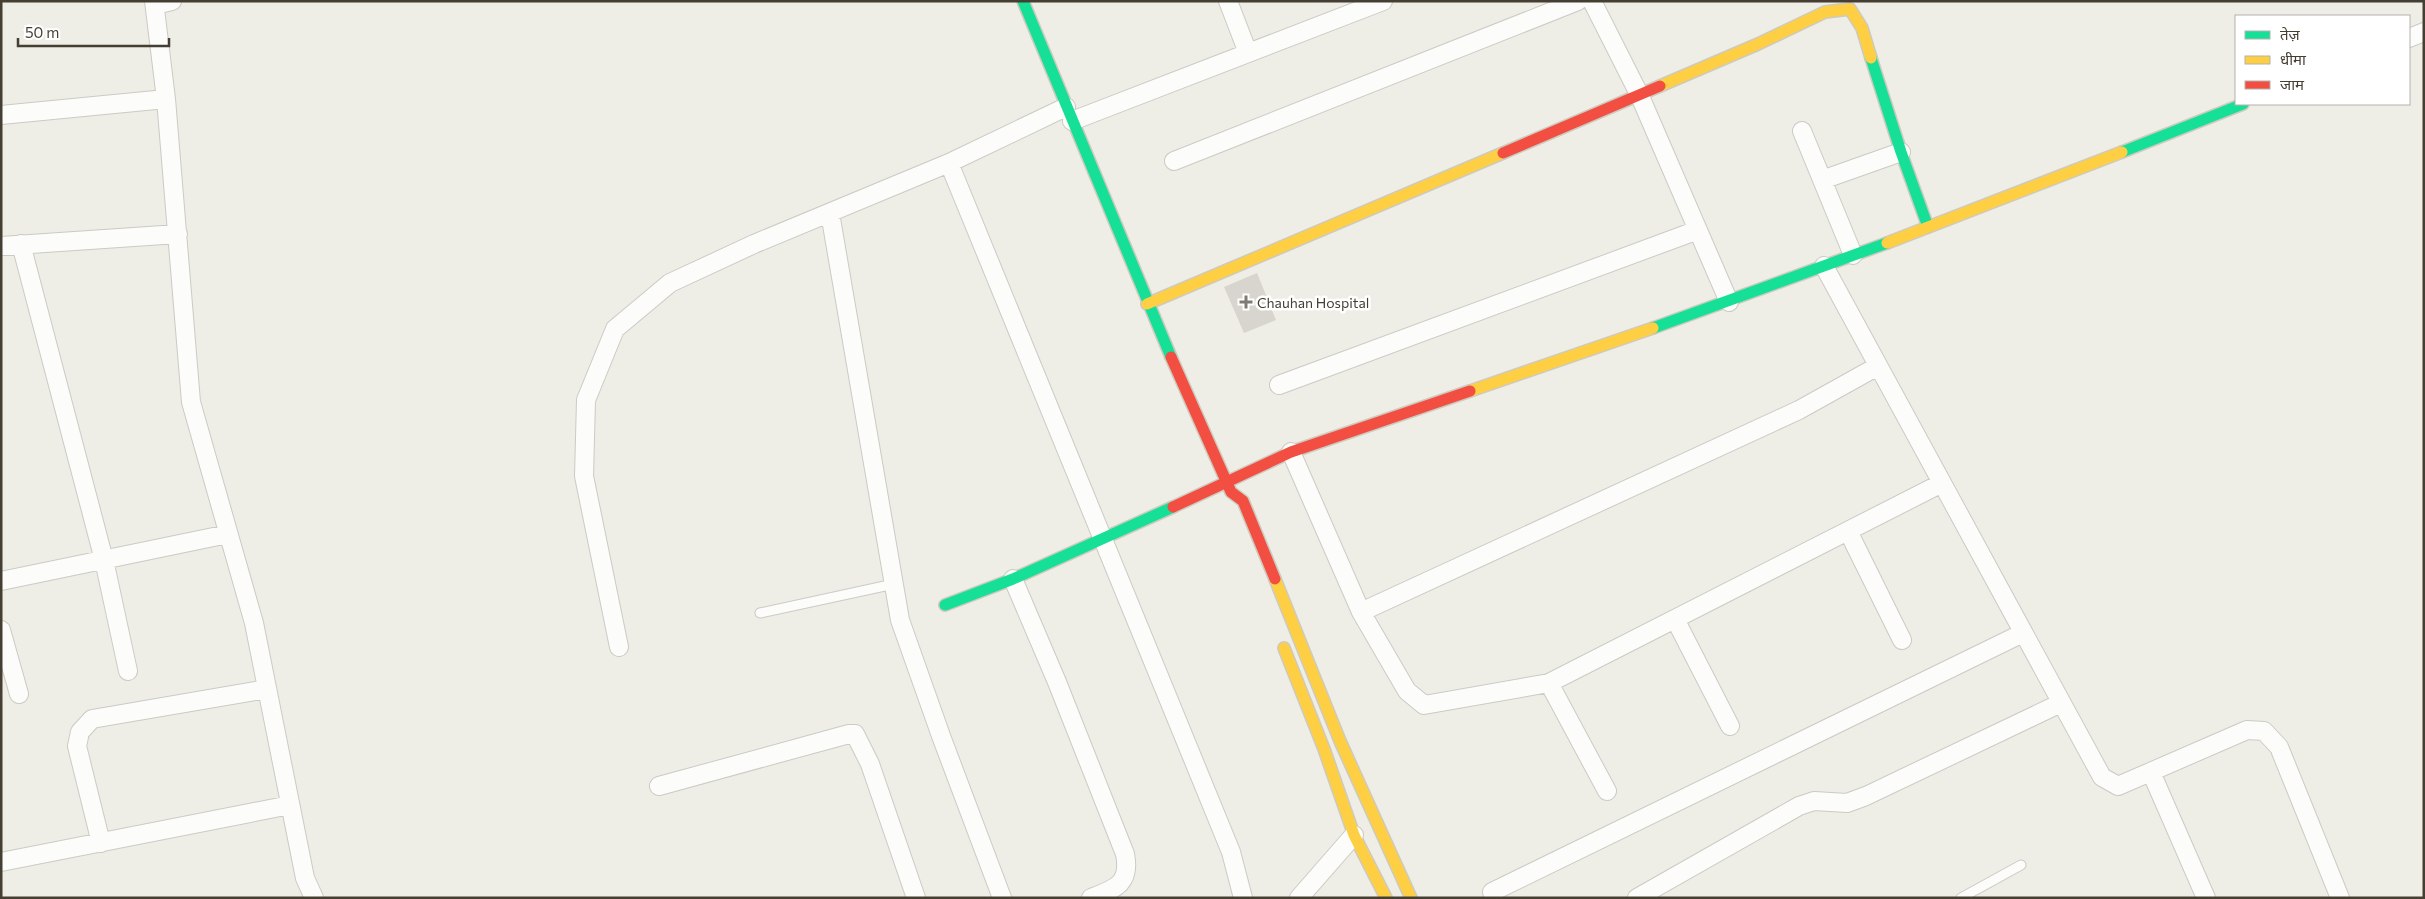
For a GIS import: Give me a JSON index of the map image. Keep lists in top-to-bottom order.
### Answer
{
  "places": {
    "health": ["Chauhan Hospital"]
  },
  "legend": ["तेज़", "धीमा", "जाम"],
  "scale_bar": "50 m"
}
